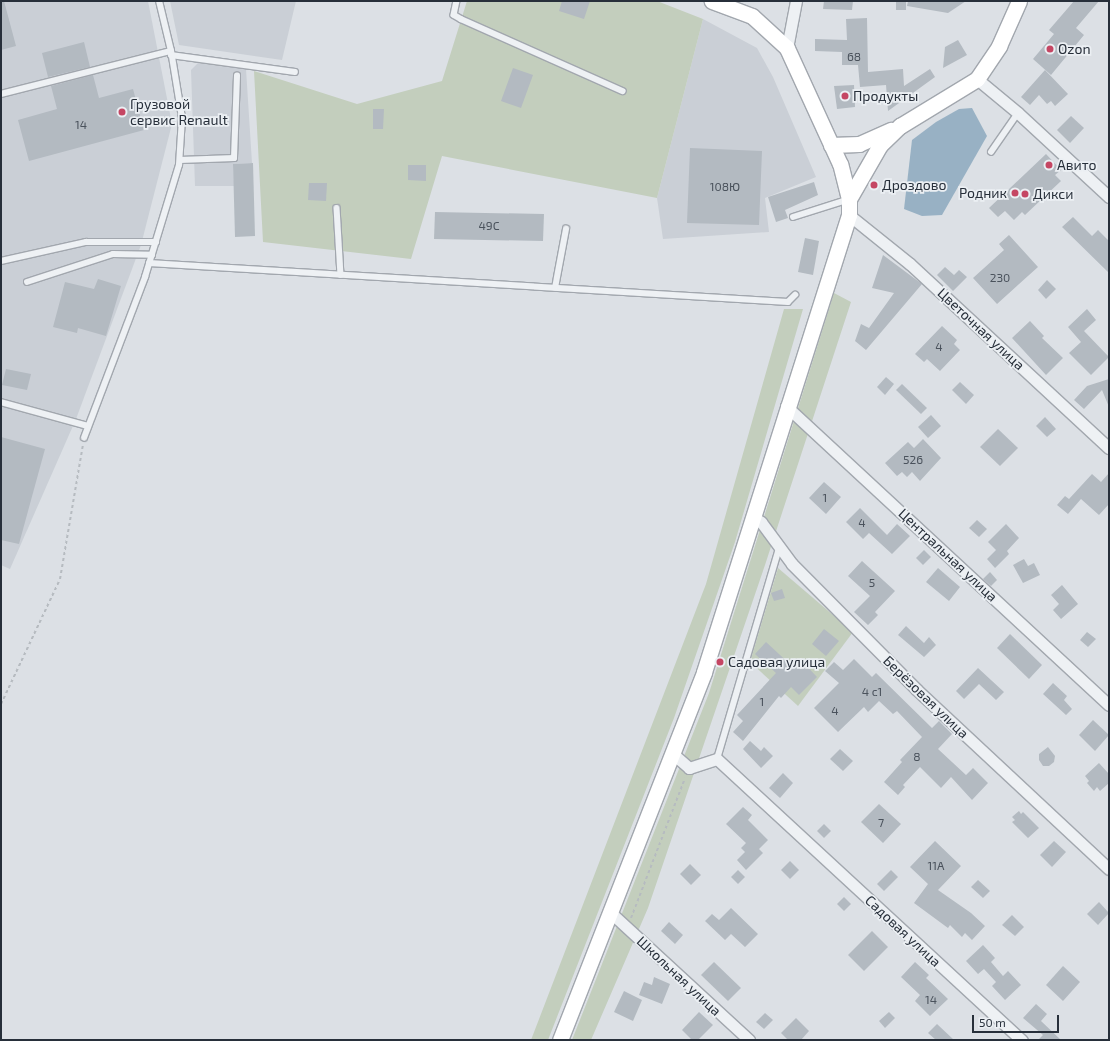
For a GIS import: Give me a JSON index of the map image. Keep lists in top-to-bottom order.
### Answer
{
  "streets": {
    "street": [
      "Цветочная улица",
      "Центральная улица",
      "Берёзовая улица",
      "Садовая улица",
      "Школьная улица"
    ]
  },
  "places": [
    "Ozon",
    "Продукты",
    "Грузовой сервис Renault",
    "Авито",
    "Дроздово",
    "Родник",
    "Дикси",
    "Садовая улица"
  ],
  "house_numbers": [
    "68",
    "14",
    "108Ю",
    "49С",
    "230",
    "4",
    "526",
    "1",
    "4",
    "5",
    "4 с1",
    "1",
    "4",
    "8",
    "7",
    "11А",
    "14"
  ],
  "scale_bar": "50 m"
}
